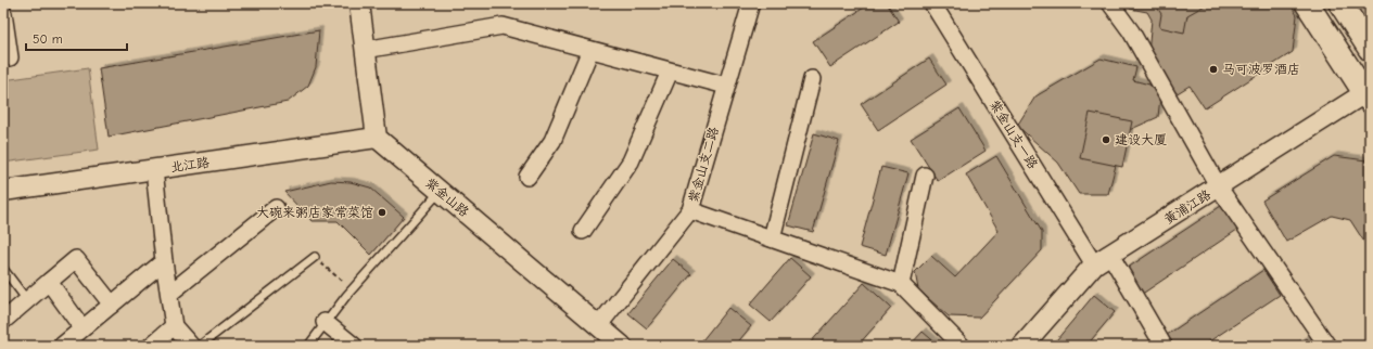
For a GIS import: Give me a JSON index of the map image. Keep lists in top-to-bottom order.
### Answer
{
  "streets": {
    "street": [
      "紫金山支一路",
      "北江路",
      "紫金山支二路",
      "紫金山路",
      "黄浦江路"
    ]
  },
  "crossings": [
    ["紫金山支一路", "黄浦江路"],
    ["北江路", "紫金山路"],
    ["紫金山支二路", "紫金山路"]
  ],
  "places": ["马可波罗酒店", "建设大厦", "大碗来粥店家常菜馆"],
  "scale_bar": "50 m"
}
